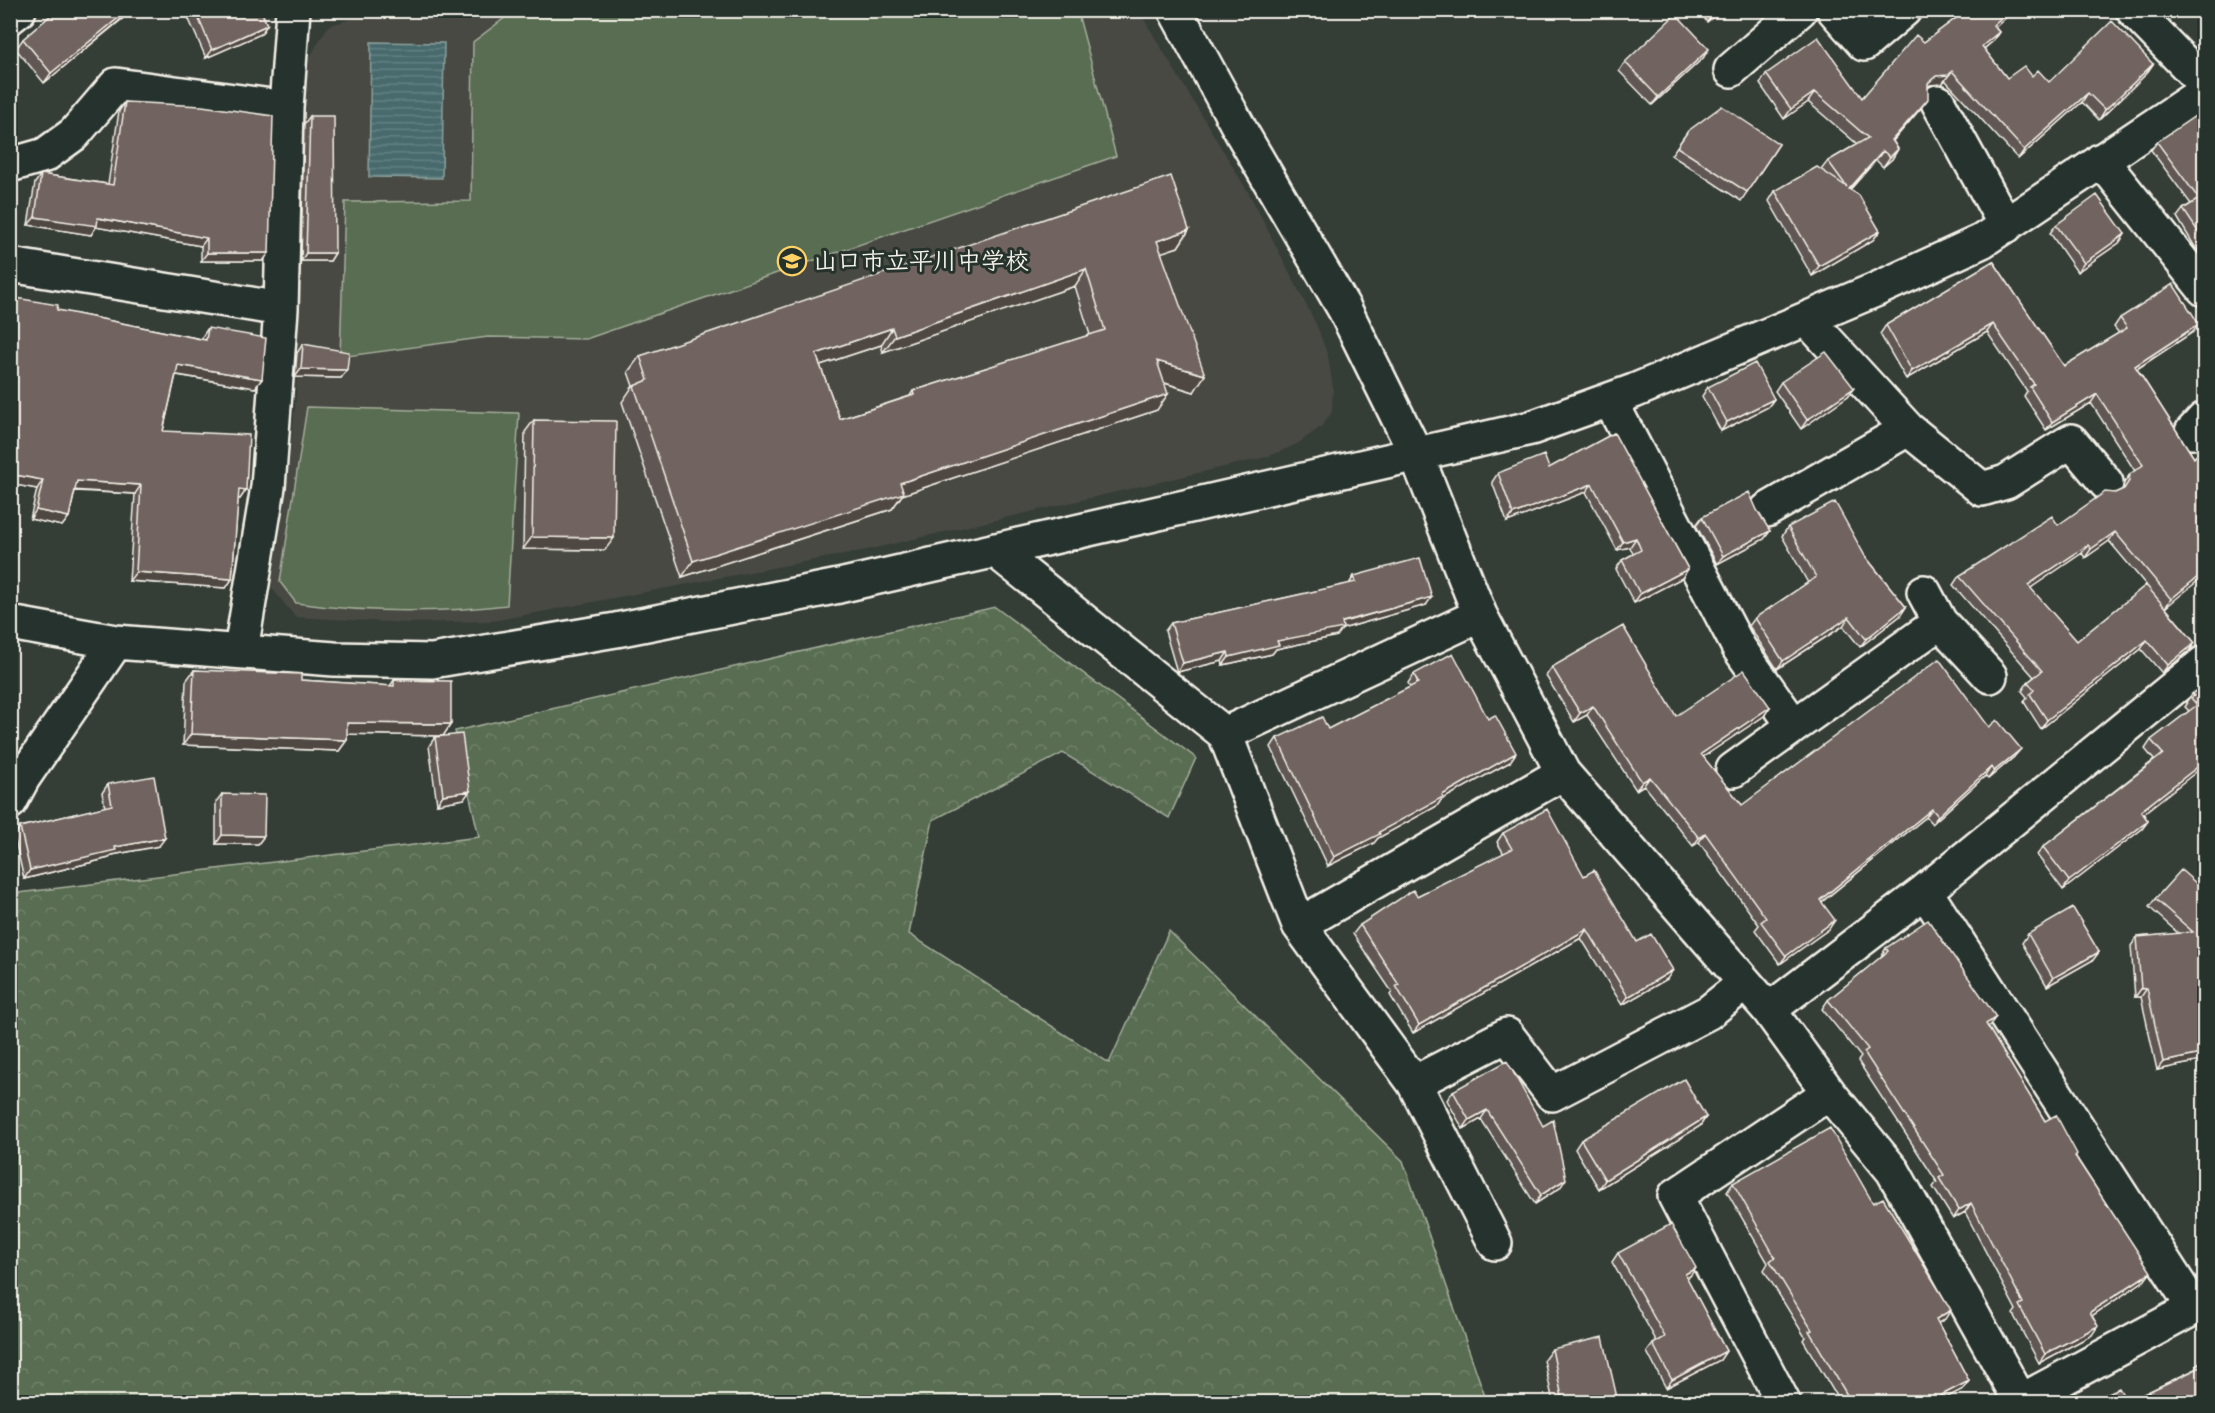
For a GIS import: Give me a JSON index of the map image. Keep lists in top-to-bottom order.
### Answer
{
  "places": {
    "school or university": ["山口市立平川中学校"]
  }
}
